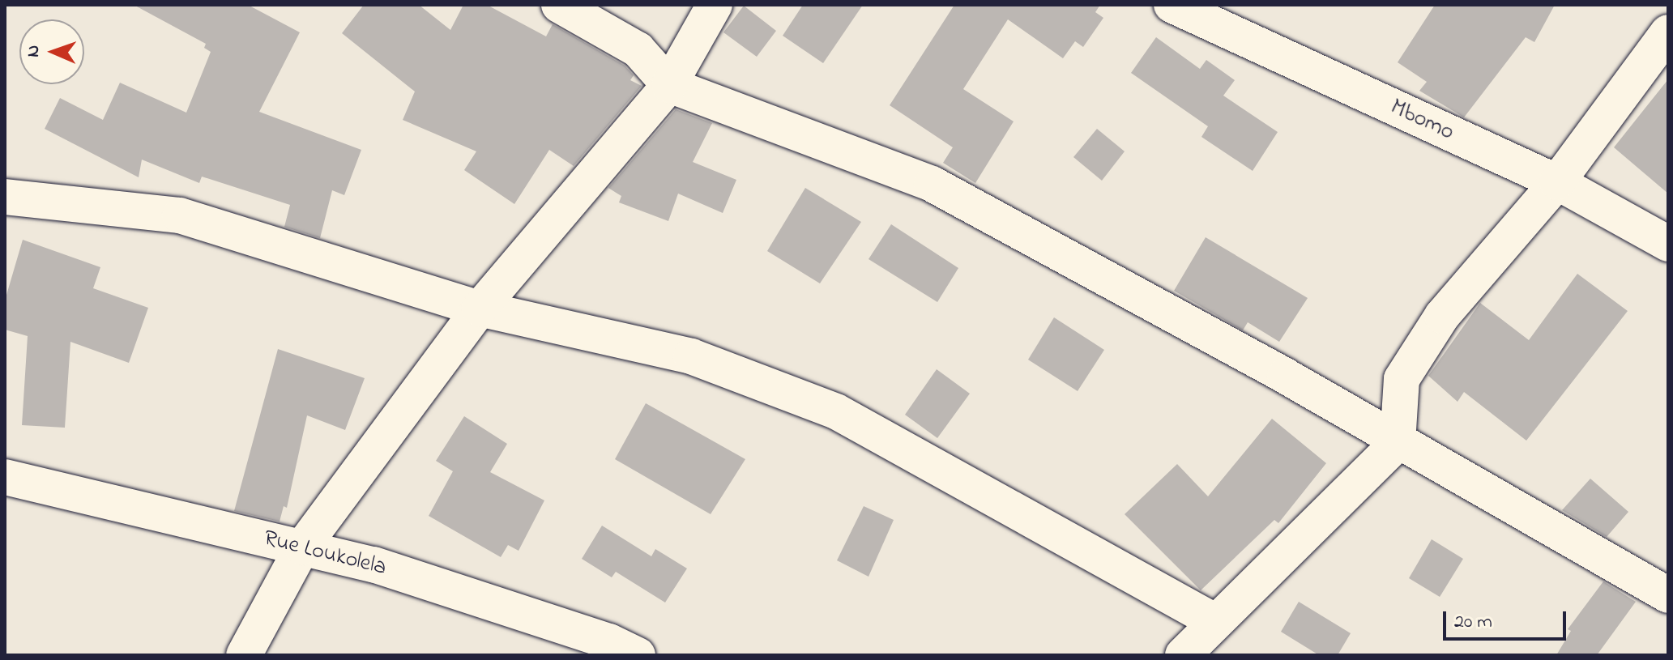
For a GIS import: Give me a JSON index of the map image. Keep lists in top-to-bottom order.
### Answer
{
  "streets": {
    "street": ["Mbomo", "Rue Loukolela"]
  },
  "scale_bar": "20 m",
  "north": "left"
}
